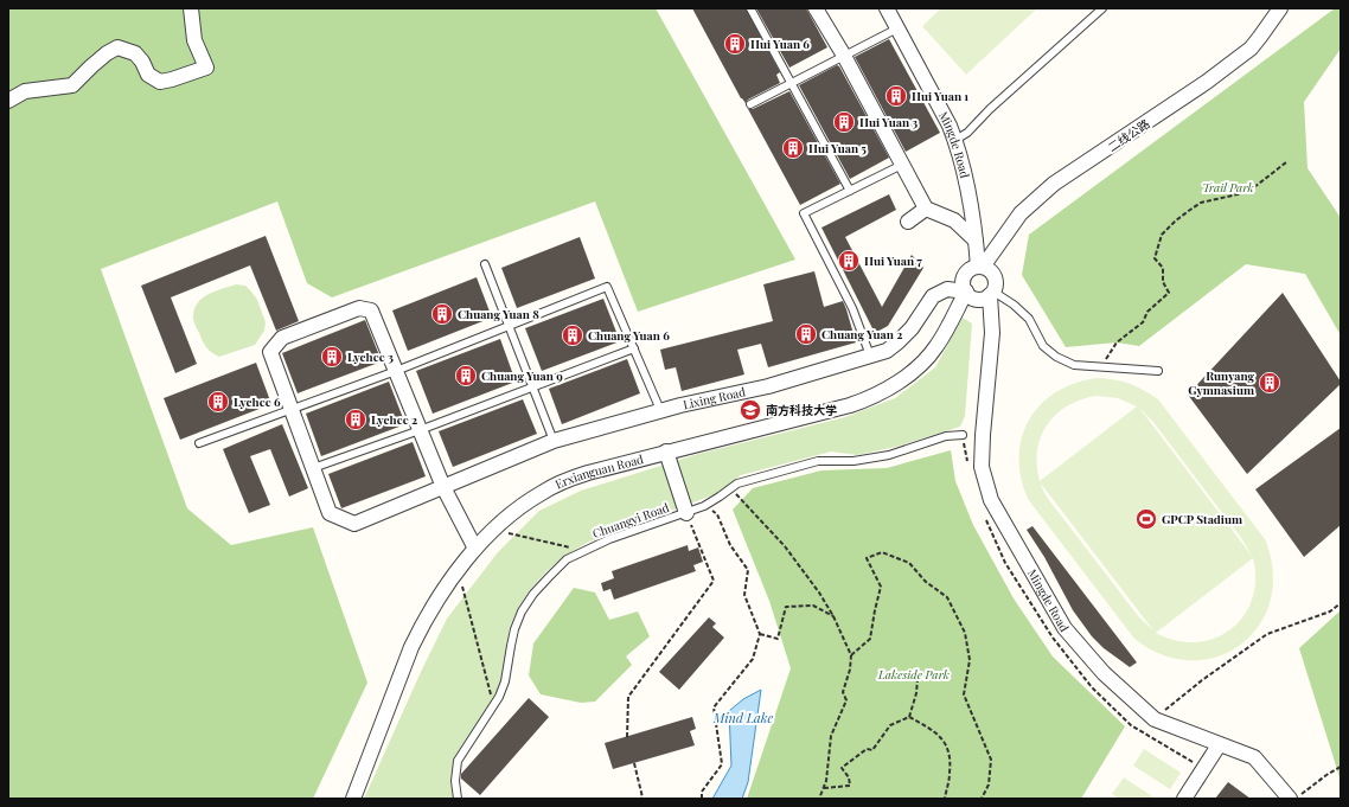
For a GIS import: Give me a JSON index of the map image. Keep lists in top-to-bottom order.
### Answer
{
  "streets": {
    "street": [
      "二线公路",
      "Mingde Road",
      "Lixing Road",
      "Erxianguan Road"
    ],
    "lane": ["Chuangyi Road"]
  },
  "crossings": [
    ["二线公路", "Mingde Road"],
    ["二线公路", "Lixing Road"],
    ["二线公路", "Erxianguan Road"],
    ["Mingde Road", "Lixing Road"],
    ["Mingde Road", "Erxianguan Road"],
    ["Lixing Road", "Erxianguan Road"]
  ],
  "water": ["Mind Lake"],
  "parks": ["Trail Park", "Lakeside Park"],
  "places": {
    "building": [
      "Hui Yuan 6",
      "Hui Yuan 1",
      "Hui Yuan 3",
      "Hui Yuan 5",
      "Hui Yuan 7",
      "Chuang Yuan 8",
      "Chuang Yuan 2",
      "Chuang Yuan 6",
      "Lychee 3",
      "Chuang Yuan 9",
      "Runyang Gymnasium",
      "Lychee 6",
      "Lychee 2"
    ],
    "school or university": ["南方科技大学"],
    "sports": ["GPCP Stadium"]
  }
}
